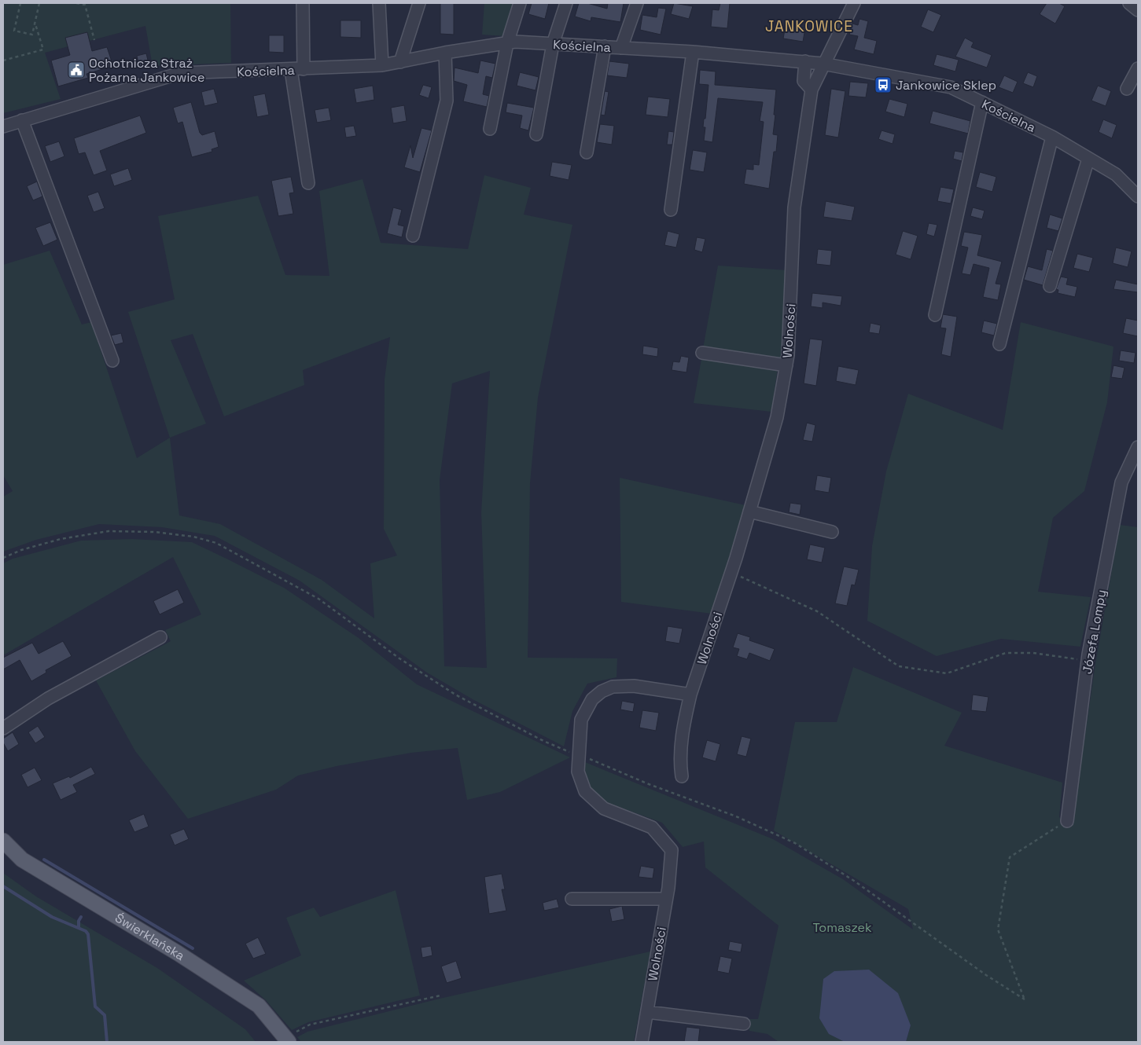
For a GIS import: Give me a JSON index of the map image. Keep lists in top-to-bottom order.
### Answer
{
  "streets": {
    "main road": ["Świerklańska"],
    "street": ["Kościelna", "Wolności", "Józefa Lompy"]
  },
  "crossings": [
    ["Kościelna", "Wolności"]
  ],
  "districts": ["JANKOWICE"],
  "parks": ["Tomaszek"],
  "places": {
    "public building": ["Ochotnicza Straż Pożarna Jankowice"],
    "bus stop": ["Jankowice Sklep"]
  }
}
